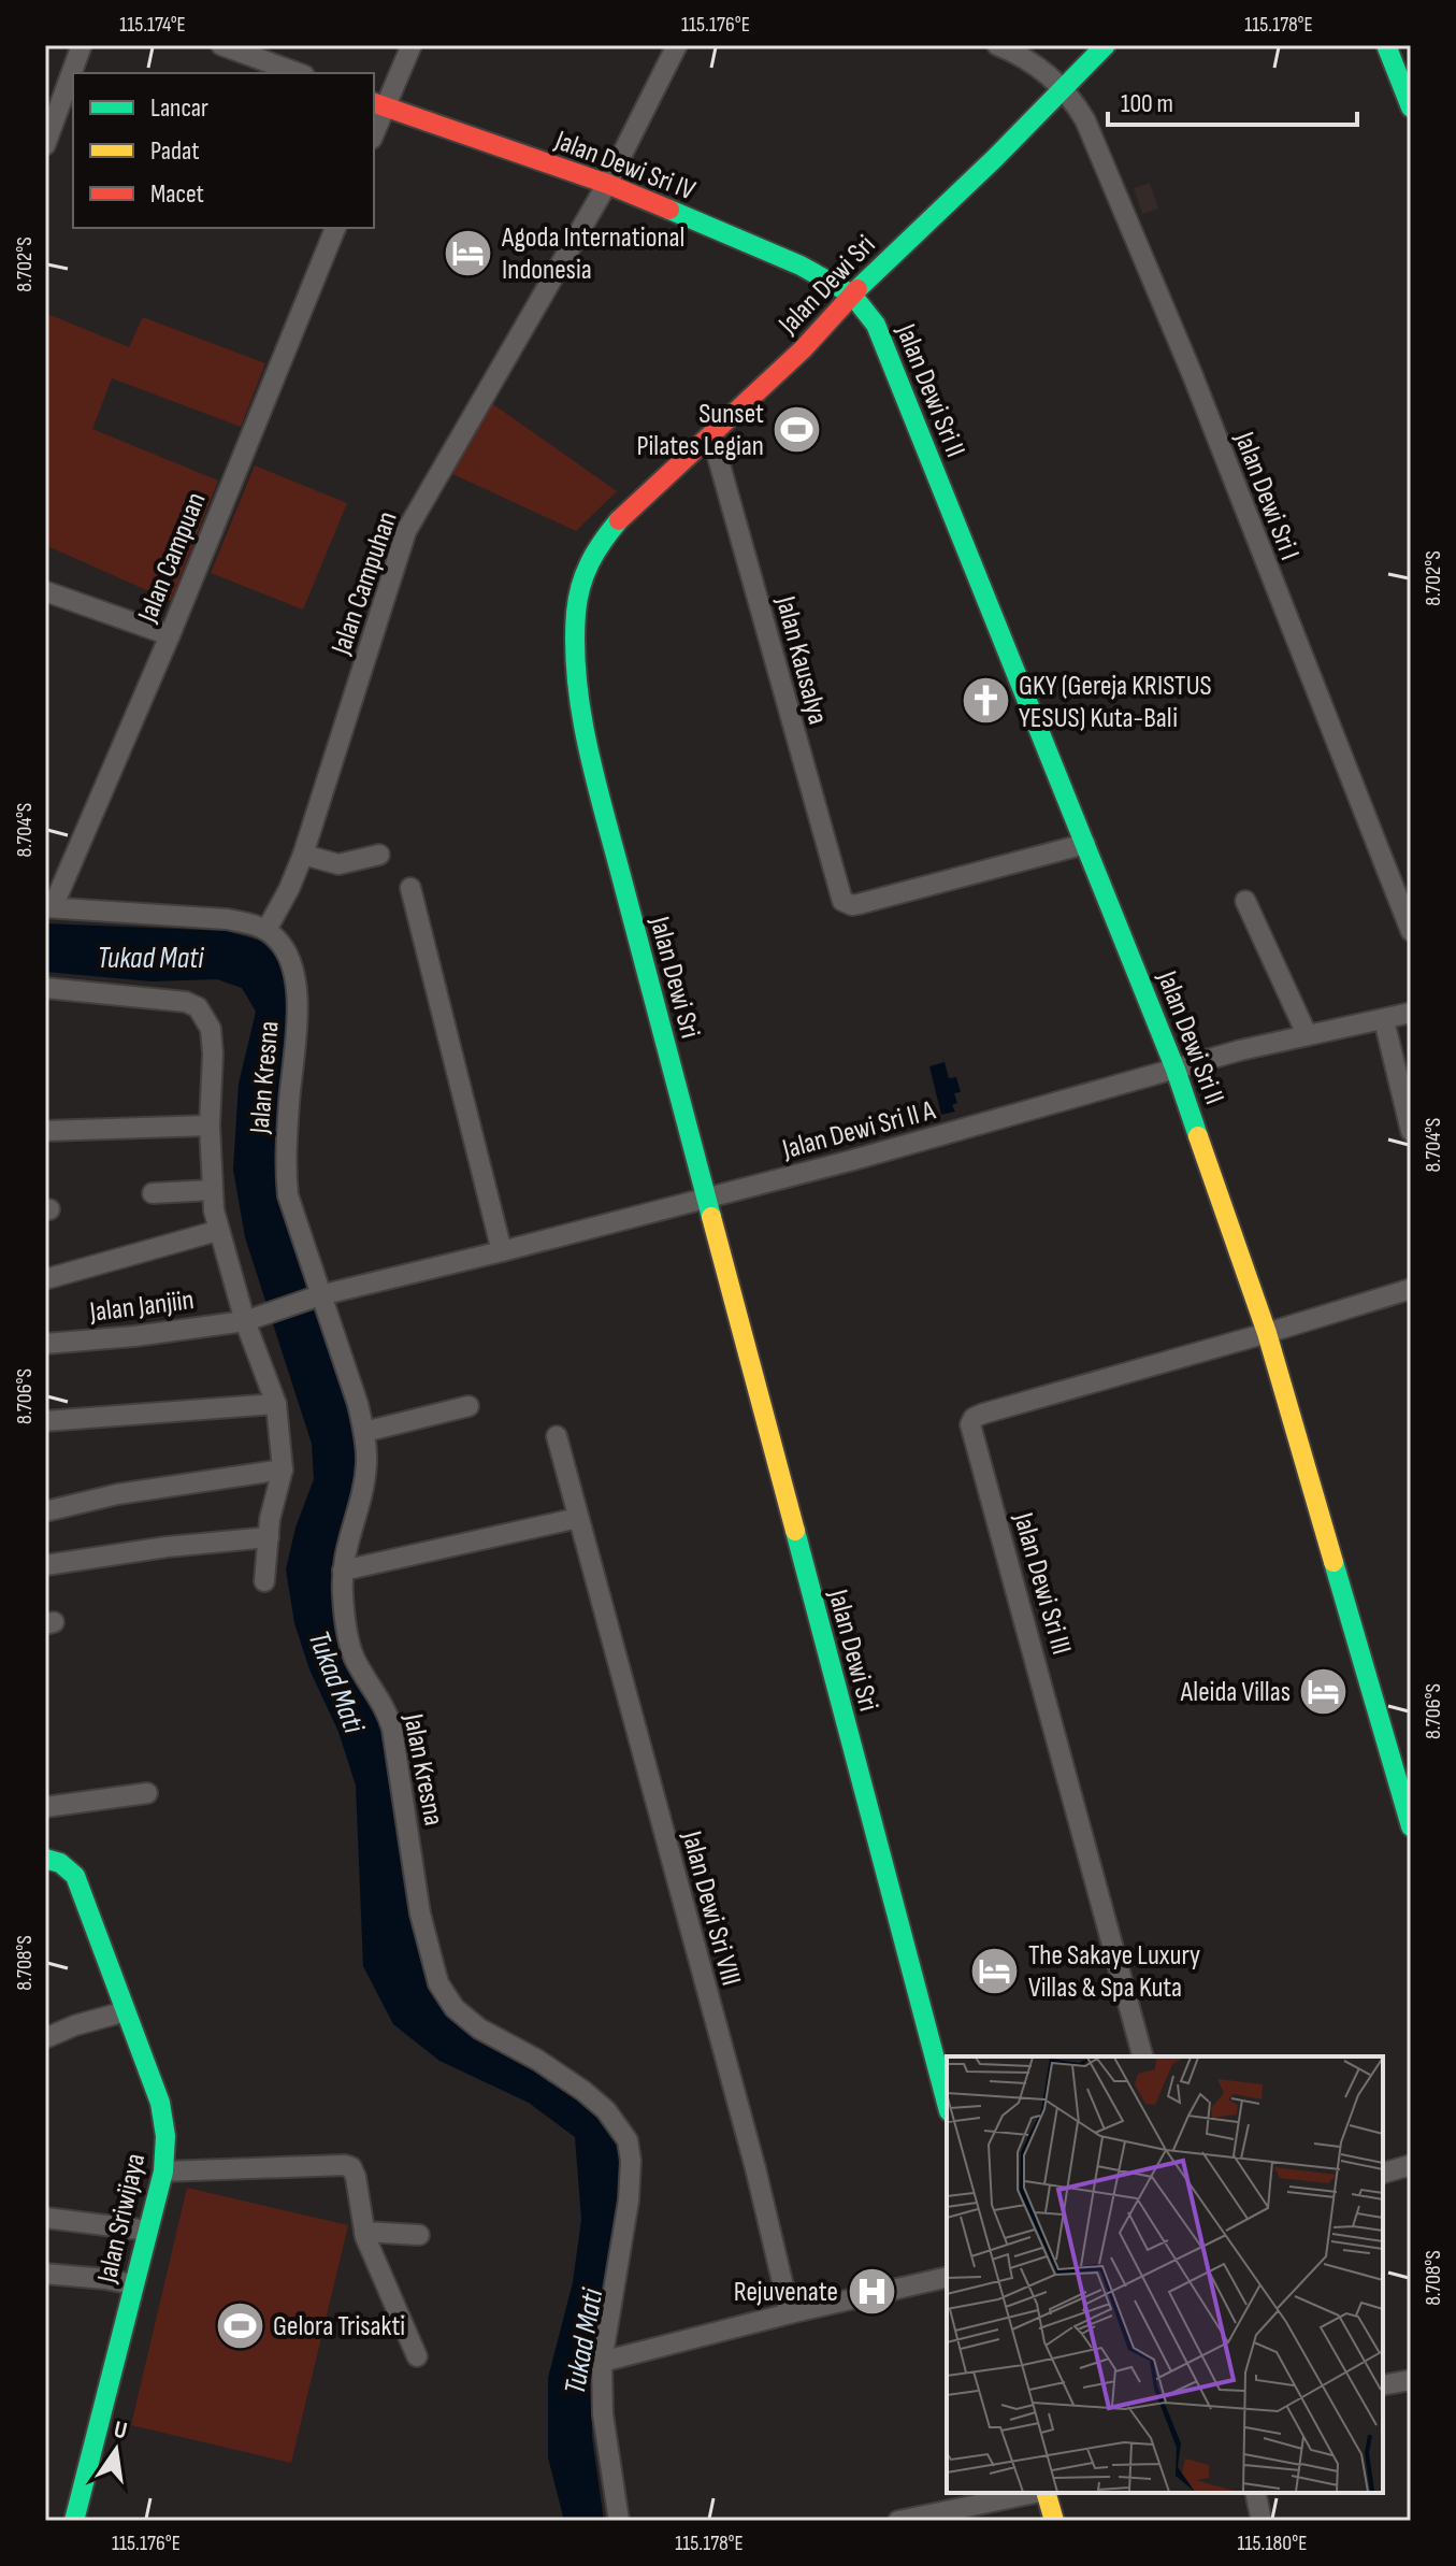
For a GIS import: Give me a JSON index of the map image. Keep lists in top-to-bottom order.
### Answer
{
  "streets": {
    "main road": [
      "Jalan Dewi Sri IV",
      "Jalan Dewi Sri",
      "Jalan Dewi Sri II",
      "Jalan Sriwijaya"
    ],
    "street": [
      "Jalan Dewi Sri I",
      "Jalan Campuan",
      "Jalan Campuhan",
      "Jalan Kausalya",
      "Jalan Kresna",
      "Jalan Dewi Sri II A",
      "Jalan Janjiin",
      "Jalan Dewi Sri III",
      "Jalan Dewi Sri VIII"
    ]
  },
  "crossings": [
    ["Jalan Dewi Sri IV", "Jalan Dewi Sri"],
    ["Jalan Dewi Sri IV", "Jalan Dewi Sri II"],
    ["Jalan Dewi Sri IV", "Jalan Campuhan"],
    ["Jalan Dewi Sri", "Jalan Dewi Sri II"],
    ["Jalan Dewi Sri", "Jalan Dewi Sri I"],
    ["Jalan Dewi Sri", "Jalan Kausalya"],
    ["Jalan Dewi Sri", "Jalan Dewi Sri II A"],
    ["Jalan Dewi Sri II", "Jalan Kausalya"],
    ["Jalan Dewi Sri II", "Jalan Dewi Sri II A"],
    ["Jalan Dewi Sri II", "Jalan Dewi Sri III"],
    ["Jalan Campuhan", "Jalan Kresna"],
    ["Jalan Kresna", "Jalan Dewi Sri II A"],
    ["Jalan Kresna", "Jalan Janjiin"],
    ["Jalan Dewi Sri II A", "Jalan Janjiin"]
  ],
  "water": ["Tukad Mati"],
  "places": {
    "hotel": ["Agoda International Indonesia", "Aleida Villas", "The Sakaye Luxury Villas & Spa Kuta"],
    "sports": ["Sunset Pilates Legian", "Gelora Trisakti"],
    "church": ["GKY (Gereja KRISTUS YESUS) Kuta-Bali"],
    "hospital": ["Rejuvenate"]
  },
  "legend": ["Lancar", "Padat", "Macet"],
  "scale_bar": "100 m",
  "north": "top",
  "coordinates": [
    "115.174°E",
    "115.176°E",
    "115.178°E",
    "8.702°S",
    "8.704°S",
    "8.706°S",
    "8.708°S",
    "115.180°E"
  ]
}
